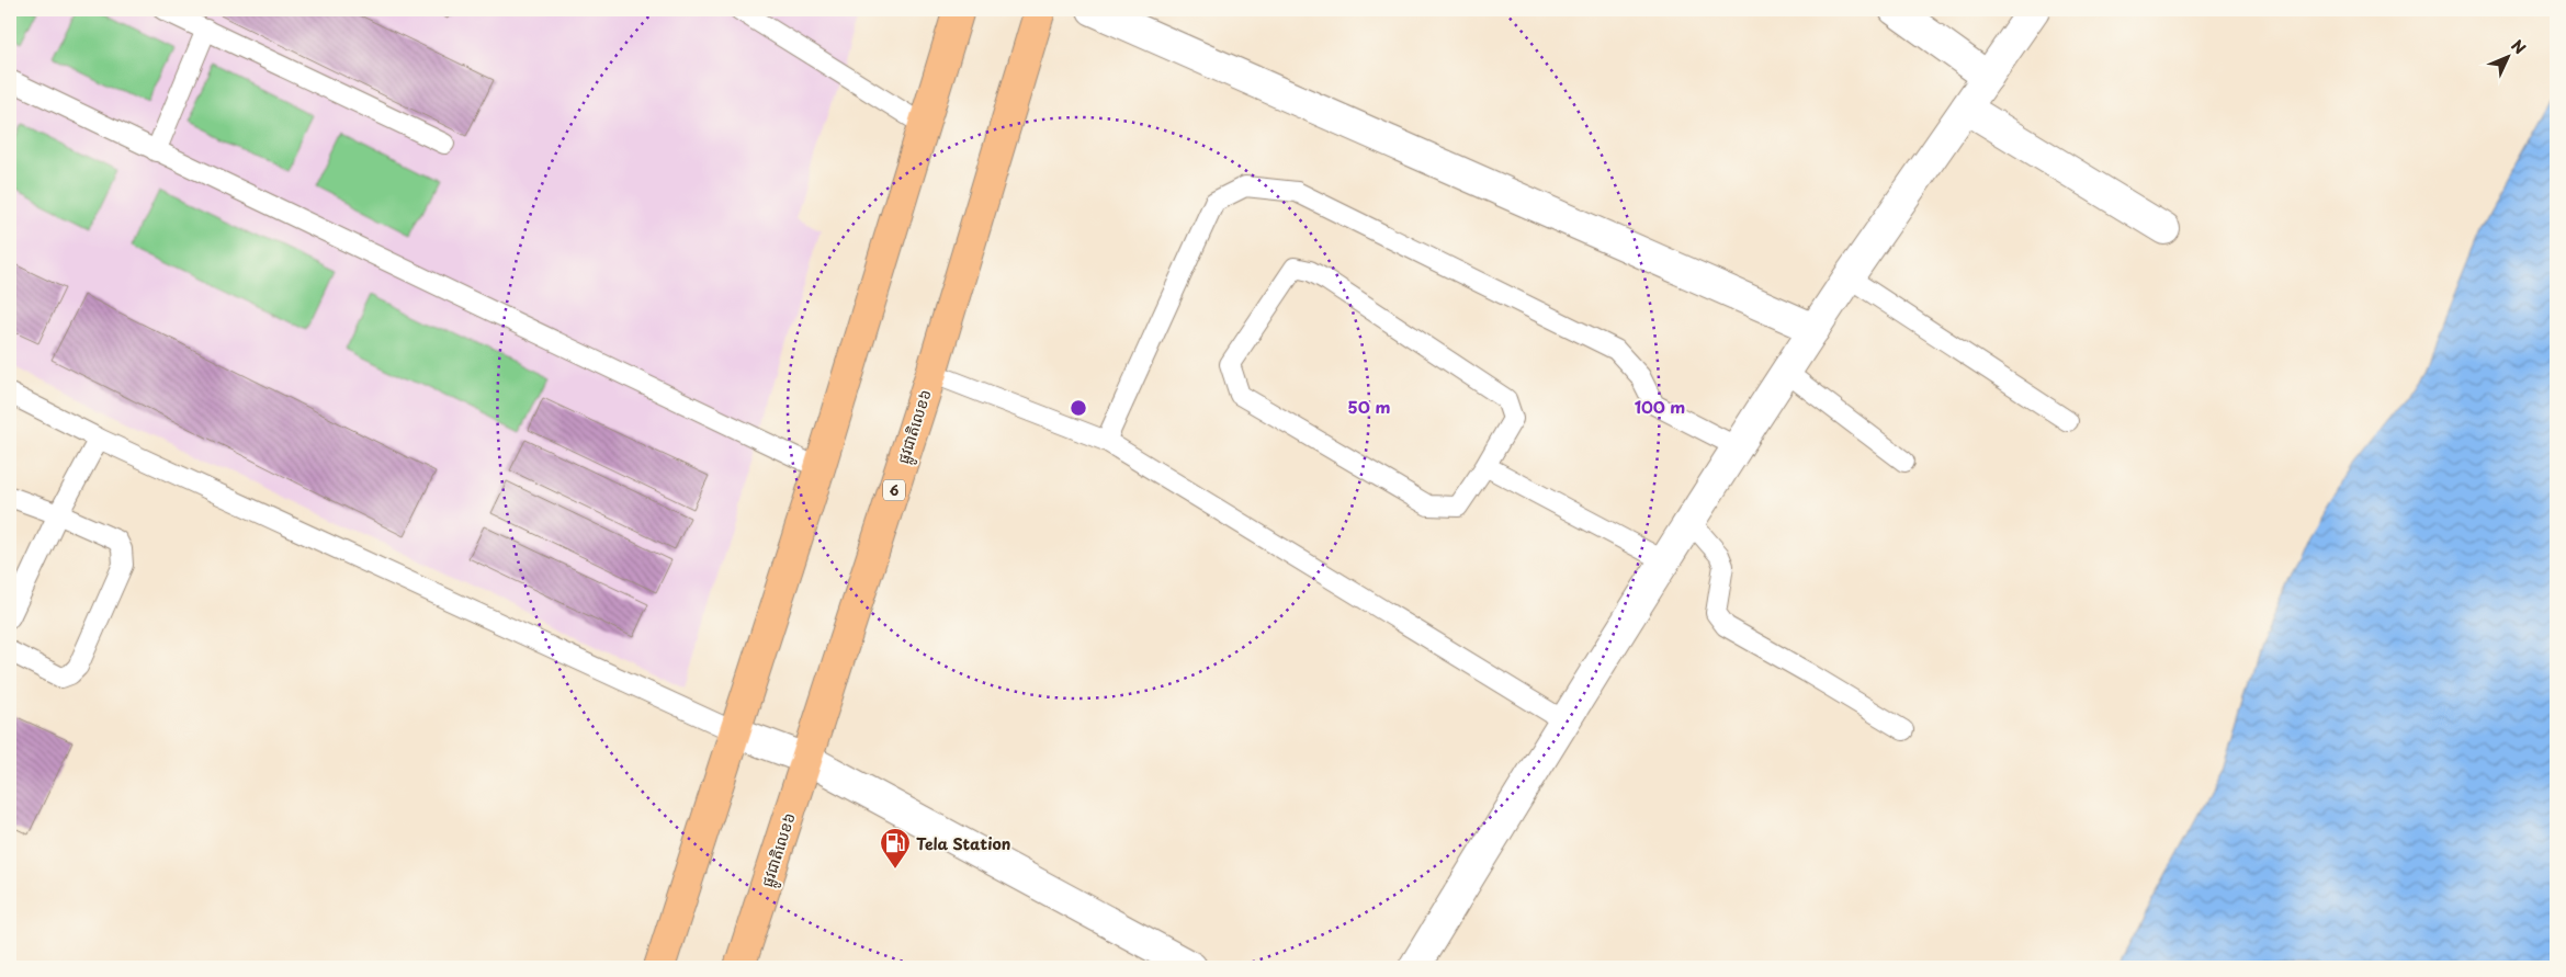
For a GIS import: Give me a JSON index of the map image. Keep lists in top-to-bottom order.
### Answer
{
  "streets": {
    "highway": ["ផ្លូវជាតិលេខ៦", "6"]
  },
  "places": {
    "fuel station": ["Tela Station"]
  },
  "north": "top right",
  "rings": ["50 m", "100 m"]
}
